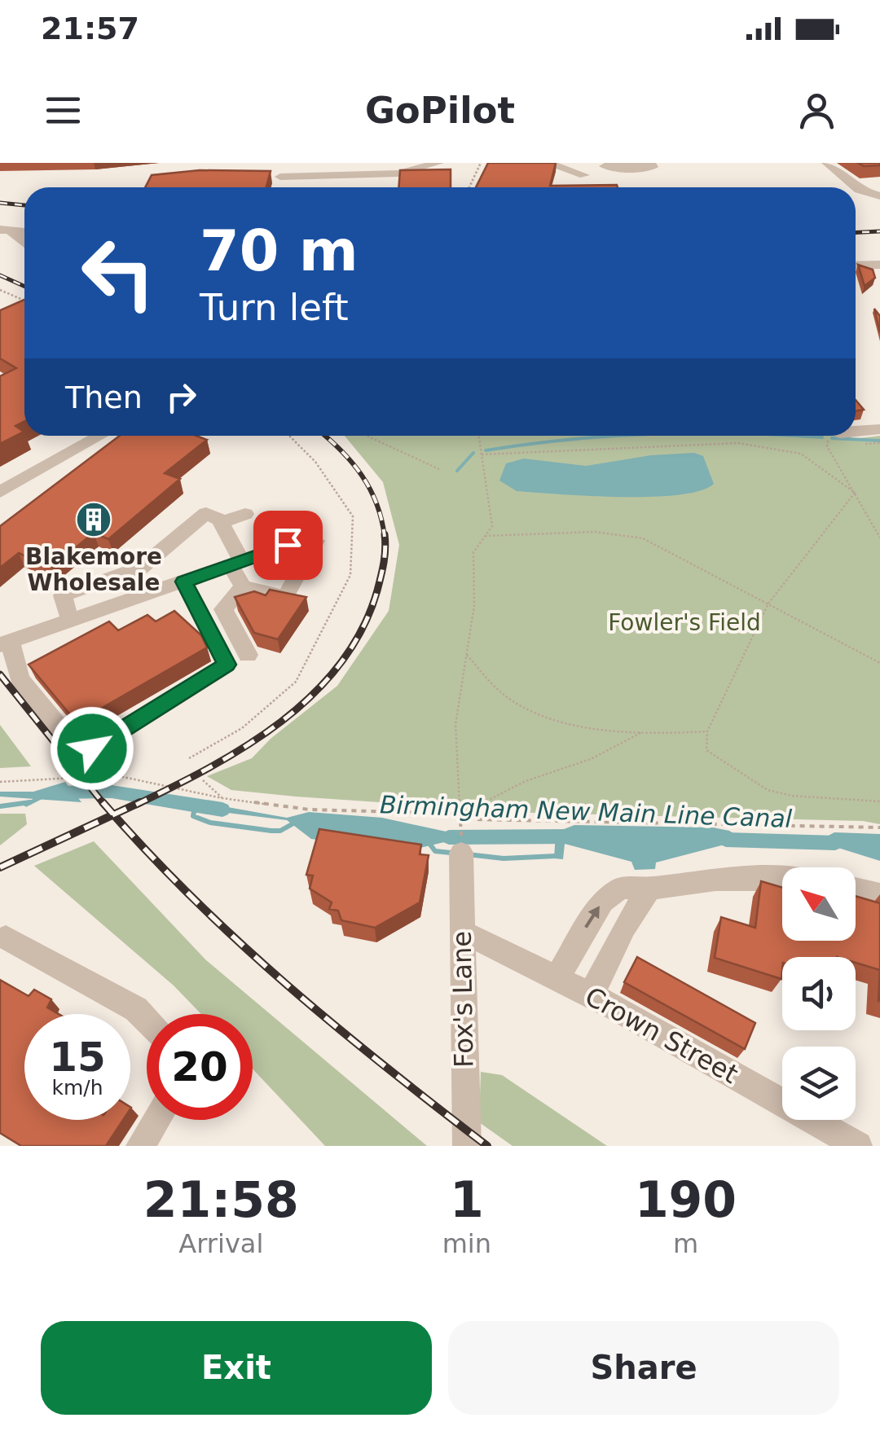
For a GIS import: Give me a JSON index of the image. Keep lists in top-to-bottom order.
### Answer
{
  "streets": {
    "street": ["Fox's Lane", "Crown Street"]
  },
  "crossings": [
    ["Fox's Lane", "Crown Street"]
  ],
  "water": ["Birmingham New Main Line Canal"],
  "parks": ["Fowler's Field"],
  "places": {
    "building": ["Blakemore Wholesale"]
  },
  "north": "top left",
  "page": {
    "status": "21:57",
    "header": "GoPilot",
    "turn": ["70 m", "Turn left"],
    "then": "Then",
    "speed": "15 km/h",
    "limit": "20",
    "eta": [
      "21:58",
      "Arrival",
      "1",
      "min",
      "190",
      "m"
    ],
    "buttons": ["Exit", "Share"]
  }
}
